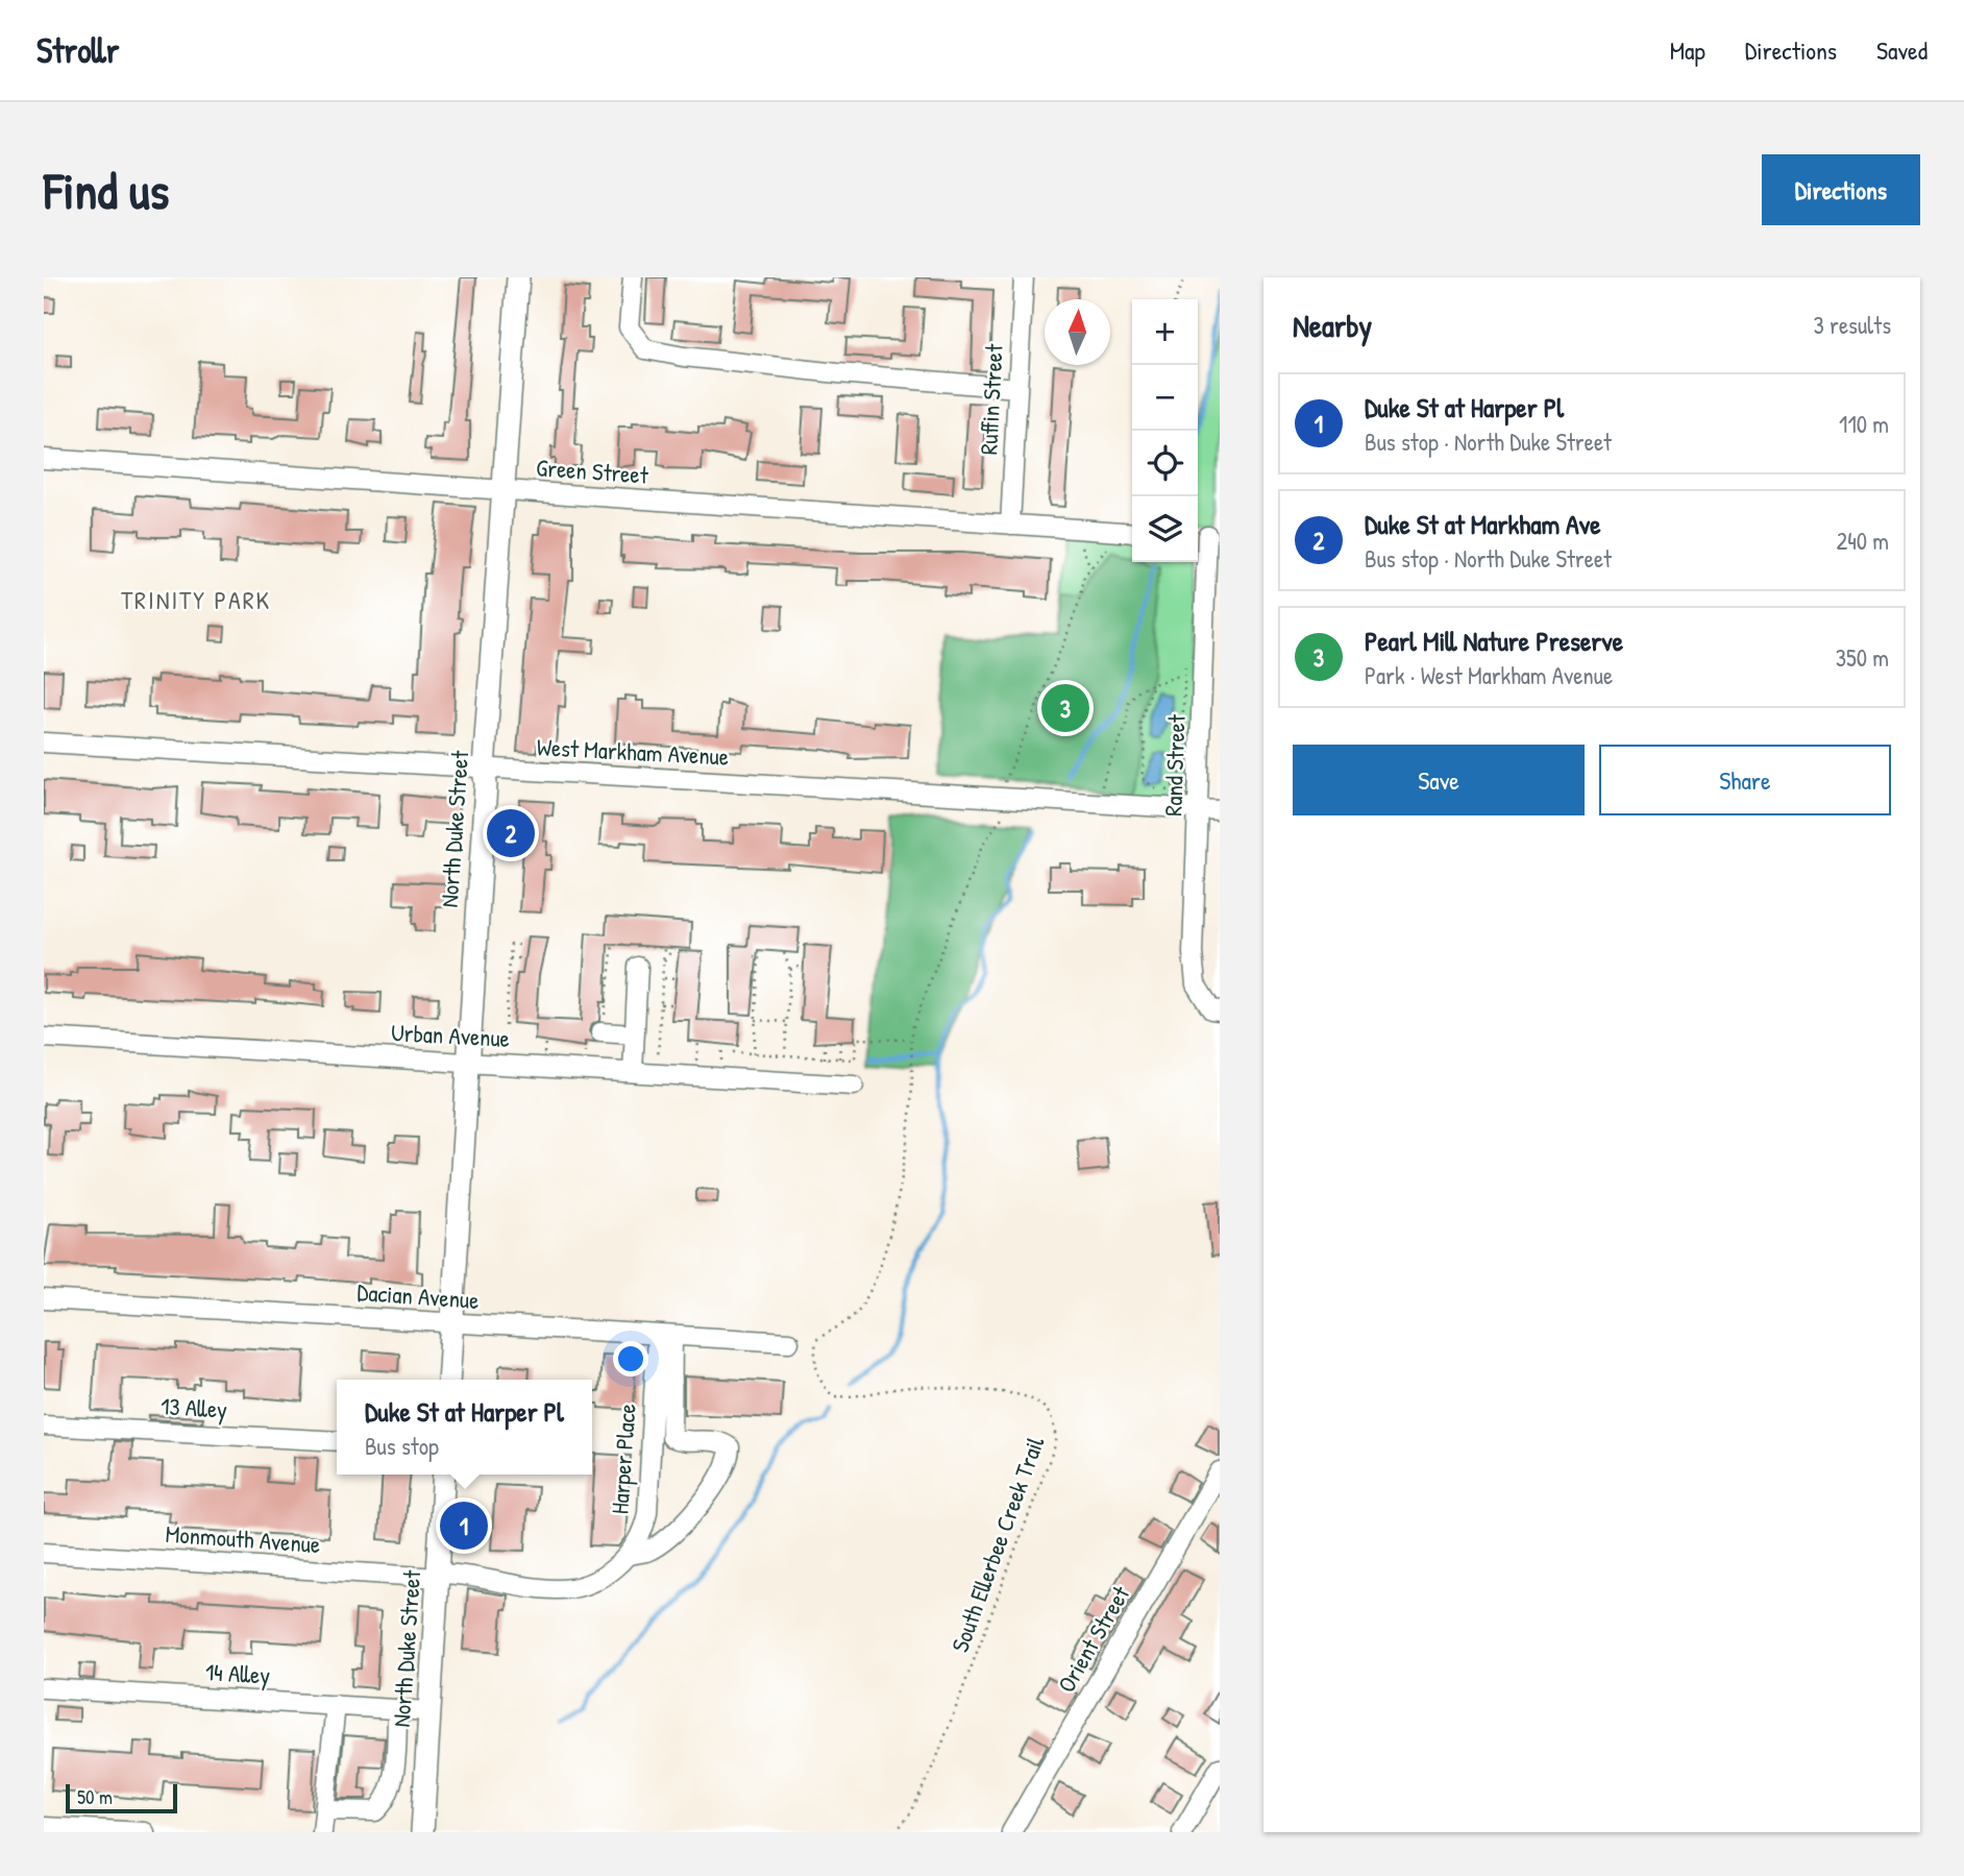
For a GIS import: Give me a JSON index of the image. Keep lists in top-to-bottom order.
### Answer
{
  "streets": {
    "main road": ["North Duke Street"],
    "street": [
      "Ruffin Street",
      "Green Street",
      "West Markham Avenue",
      "Rand Street",
      "Urban Avenue",
      "Dacian Avenue",
      "13 Alley",
      "Harper Place",
      "Monmouth Avenue",
      "Orient Street",
      "14 Alley"
    ],
    "path": ["South Ellerbee Creek Trail"]
  },
  "crossings": [
    ["Ruffin Street", "Green Street"],
    ["Green Street", "North Duke Street"],
    ["West Markham Avenue", "Rand Street"],
    ["West Markham Avenue", "North Duke Street"],
    ["North Duke Street", "Urban Avenue"],
    ["North Duke Street", "Dacian Avenue"],
    ["North Duke Street", "Harper Place"],
    ["North Duke Street", "Monmouth Avenue"],
    ["North Duke Street", "14 Alley"],
    ["Dacian Avenue", "Harper Place"],
    ["Harper Place", "Monmouth Avenue"]
  ],
  "districts": ["TRINITY PARK"],
  "scale_bar": "50 m",
  "north": "top",
  "page": {
    "header": "Strollr",
    "nav": ["Map", "Directions", "Saved"],
    "buttons": [
      "Directions",
      ["Save", "Share"]
    ],
    "title": "Find us",
    "heading": ["Nearby", "3 results"],
    "map_buttons": ["+", "−"],
    "list": [
      {
        "mark": "1",
        "name": "Duke St at Harper Pl",
        "note": "Bus stop · North Duke Street",
        "value": "110 m"
      },
      {
        "mark": "2",
        "name": "Duke St at Markham Ave",
        "note": "Bus stop · North Duke Street",
        "value": "240 m"
      },
      {
        "mark": "3",
        "name": "Pearl Mill Nature Preserve",
        "note": "Park · West Markham Avenue",
        "value": "350 m"
      }
    ],
    "pins": ["3", "2", "1"],
    "popup": ["Duke St at Harper Pl", "Bus stop"],
    "scale": "50 m"
  }
}
